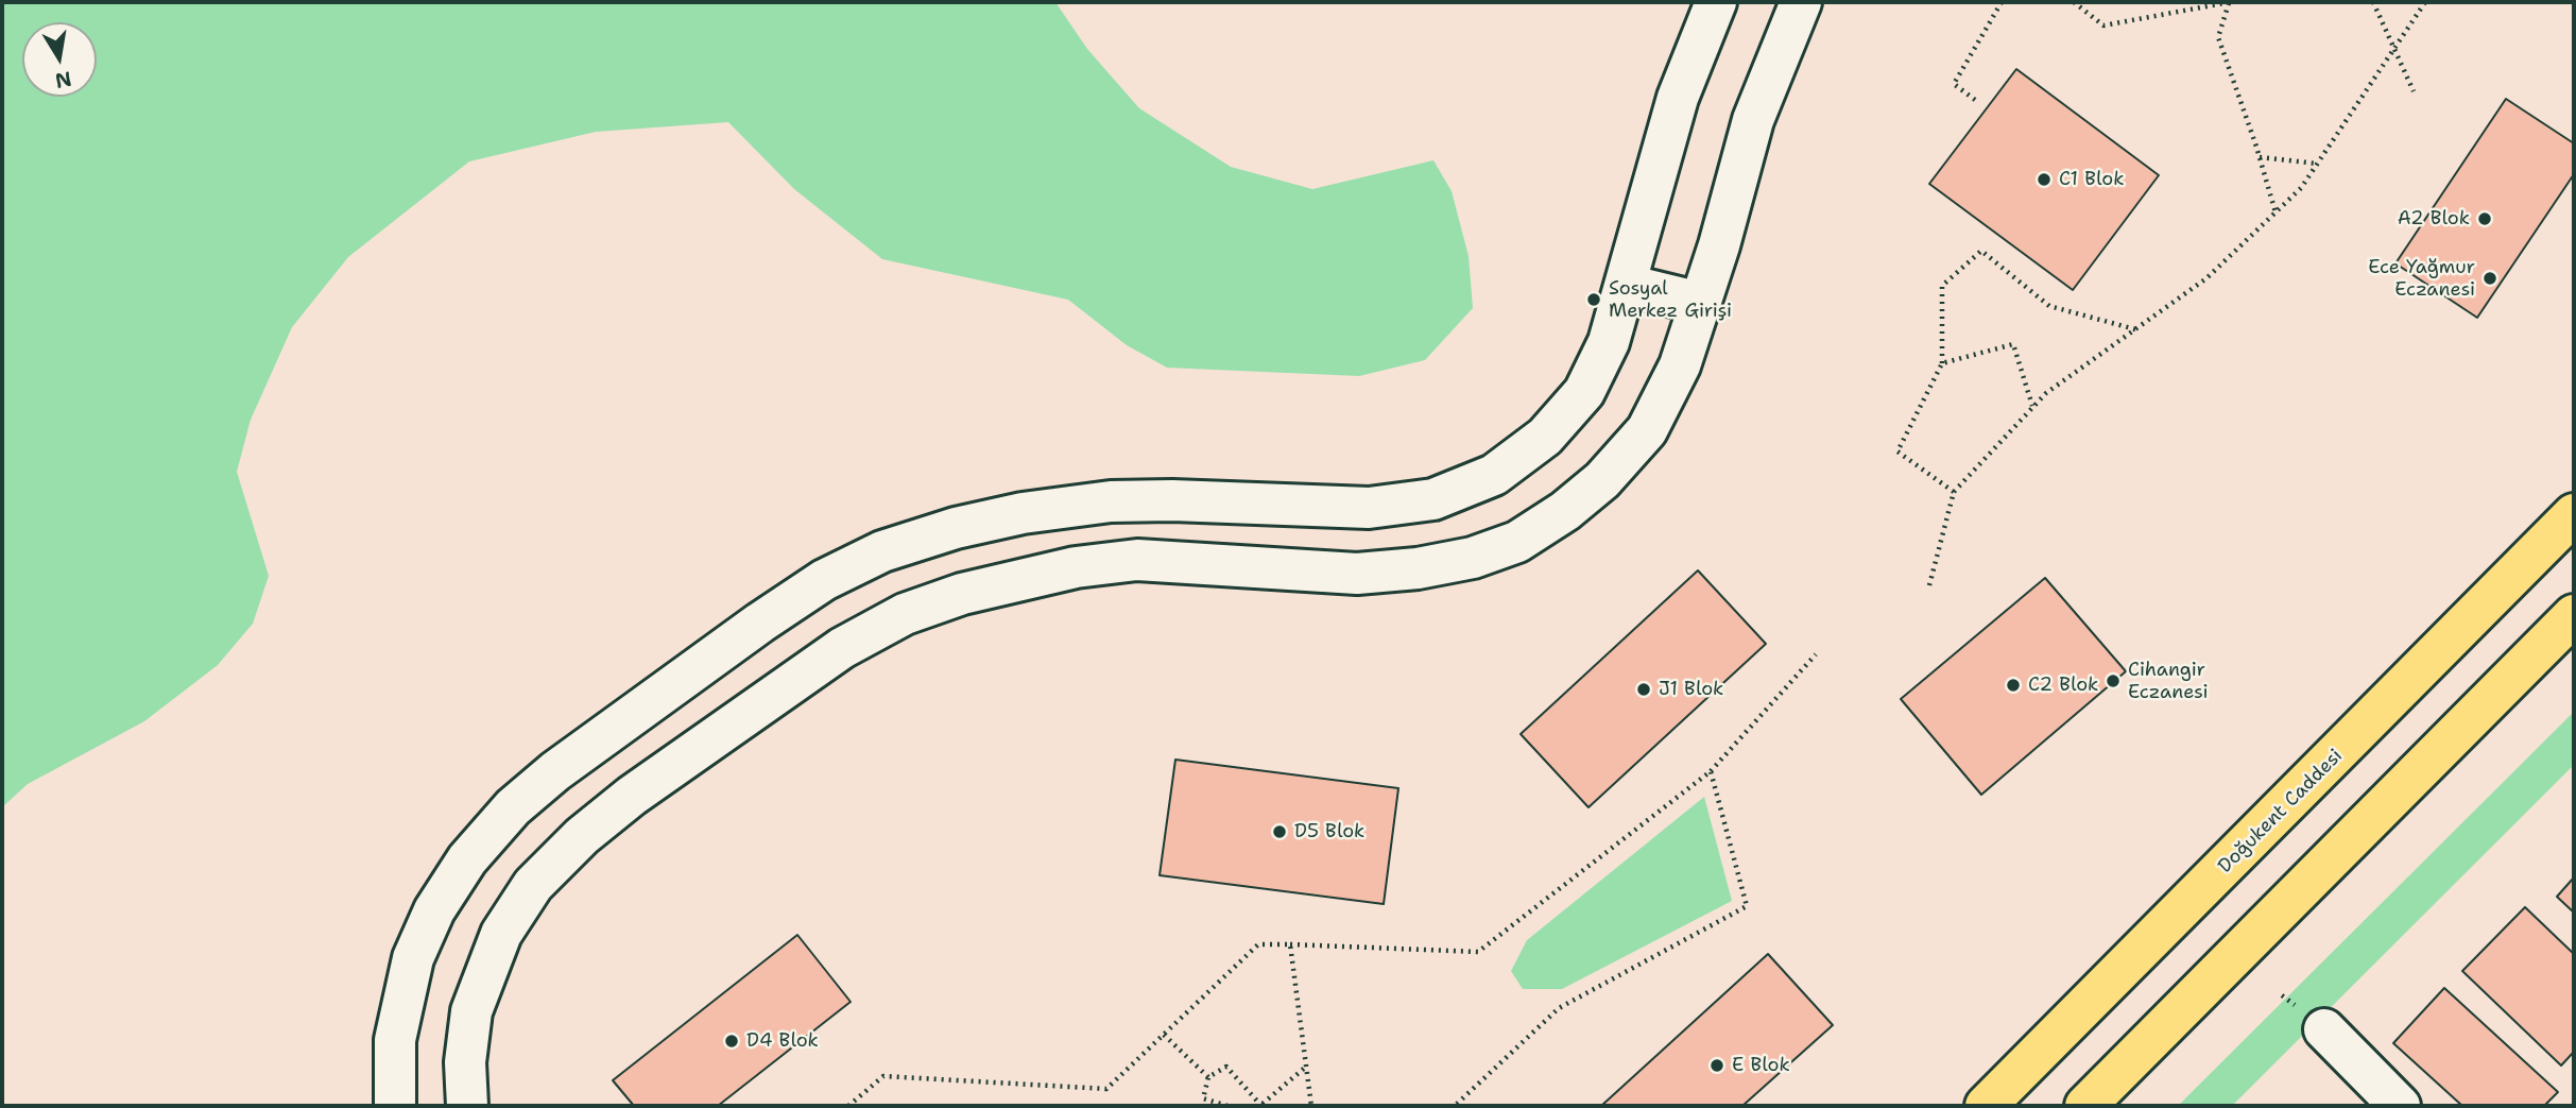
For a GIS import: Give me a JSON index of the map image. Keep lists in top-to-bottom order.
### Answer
{
  "streets": {
    "main road": ["Doğukent Caddesi"]
  },
  "places": [
    "C1 Blok",
    "A2 Blok",
    "Ece Yağmur Eczanesi",
    "Sosyal Merkez Girişi",
    "Cihangir Eczanesi",
    "C2 Blok",
    "J1 Blok",
    "D5 Blok",
    "D4 Blok",
    "E Blok"
  ],
  "north": "bottom"
}
